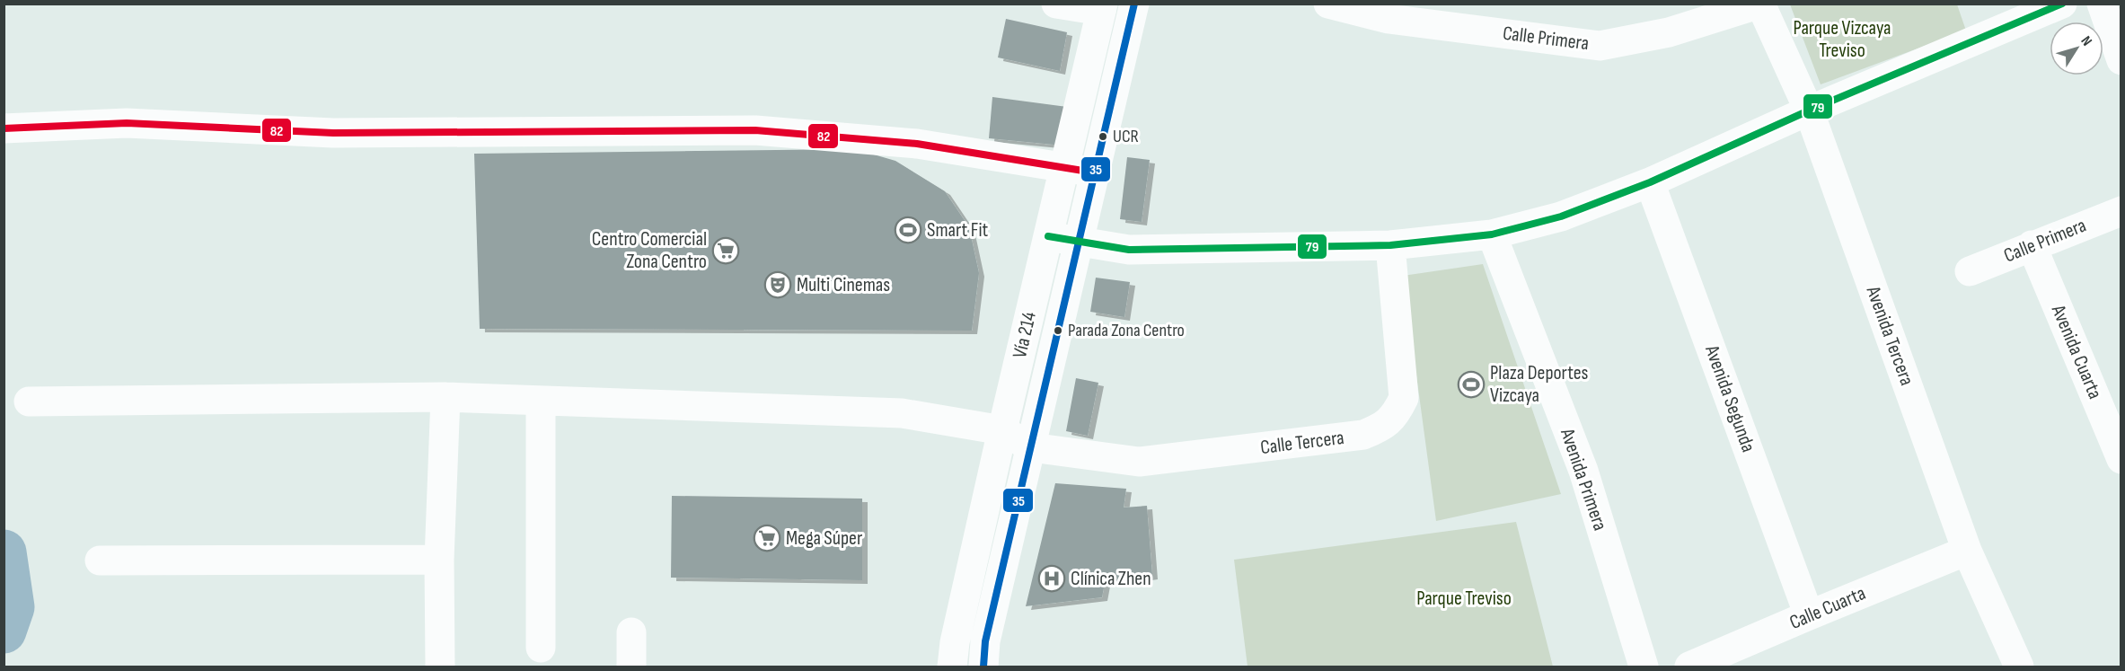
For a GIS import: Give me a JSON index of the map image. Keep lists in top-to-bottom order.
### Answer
{
  "streets": {
    "street": [
      "Calle Primera",
      "Vía 214",
      "Avenida Tercera",
      "Avenida Cuarta",
      "Avenida Segunda",
      "Calle Tercera",
      "Avenida Primera",
      "Calle Cuarta"
    ]
  },
  "crossings": [
    ["Calle Primera", "Avenida Tercera"],
    ["Calle Primera", "Avenida Cuarta"],
    ["Vía 214", "Calle Tercera"],
    ["Avenida Tercera", "Calle Cuarta"],
    ["Avenida Segunda", "Calle Cuarta"]
  ],
  "parks": ["Parque Vizcaya Treviso", "Parque Treviso"],
  "places": {
    "other": ["UCR", "Parada Zona Centro"],
    "sports": ["Smart Fit", "Plaza Deportes Vizcaya"],
    "supermarket": ["Centro Comercial Zona Centro", "Mega Súper"],
    "theatre": ["Multi Cinemas"],
    "hospital": ["Clínica Zhen"]
  },
  "lines": ["transit line 35", "transit line 79", "transit line 82"],
  "north": "top right"
}
